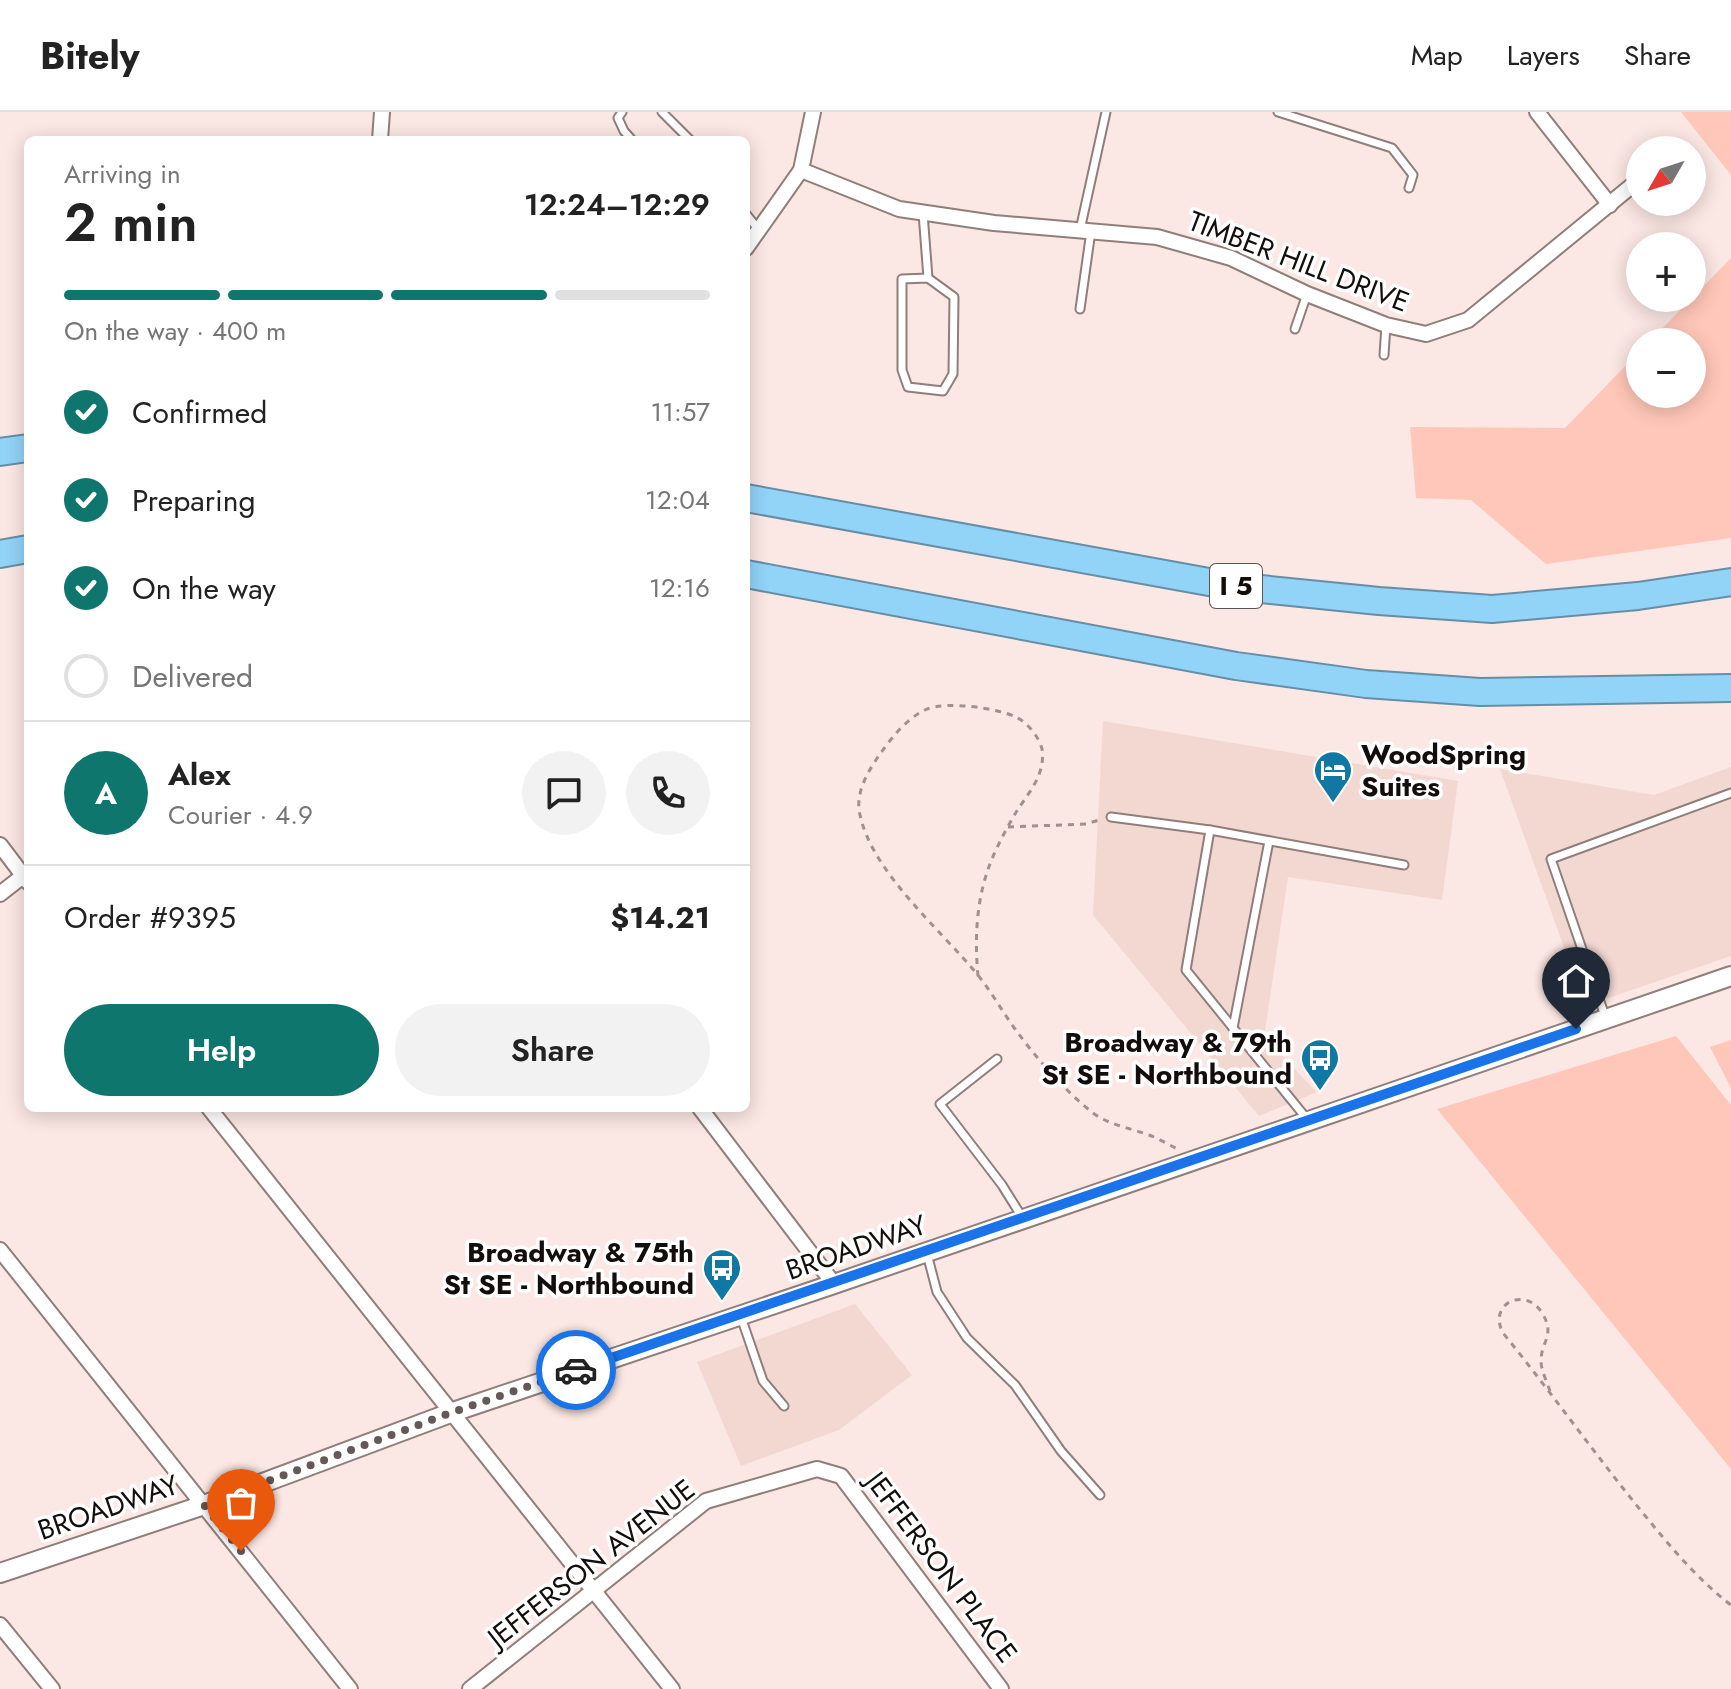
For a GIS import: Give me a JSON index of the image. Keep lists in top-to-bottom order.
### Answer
{
  "streets": {
    "highway": ["I 5"],
    "street": [
      "TIMBER HILL DRIVE",
      "BROADWAY",
      "JEFFERSON AVENUE",
      "JEFFERSON PLACE"
    ]
  },
  "crossings": [
    ["JEFFERSON AVENUE", "JEFFERSON PLACE"]
  ],
  "places": {
    "hotel": ["WoodSpring Suites"],
    "bus stop": ["Broadway & 79th St SE - Northbound", "Broadway & 75th St SE - Northbound"]
  },
  "north": "bottom left",
  "page": {
    "header": "Bitely",
    "nav": ["Map", "Layers", "Share"],
    "map_buttons": ["+", "−"],
    "heading": ["2 min", "Arriving in", "12:24–12:29"],
    "panel": [
      "Alex",
      "Courier · 4.9",
      "Order #9395",
      "$14.21"
    ],
    "bar": "On the way · 400 m",
    "list": [
      ["Confirmed", "11:57"],
      ["Preparing", "12:04"],
      ["On the way", "12:16"],
      "Delivered"
    ],
    "round": "A",
    "buttons": ["Help", "Share"]
  }
}
